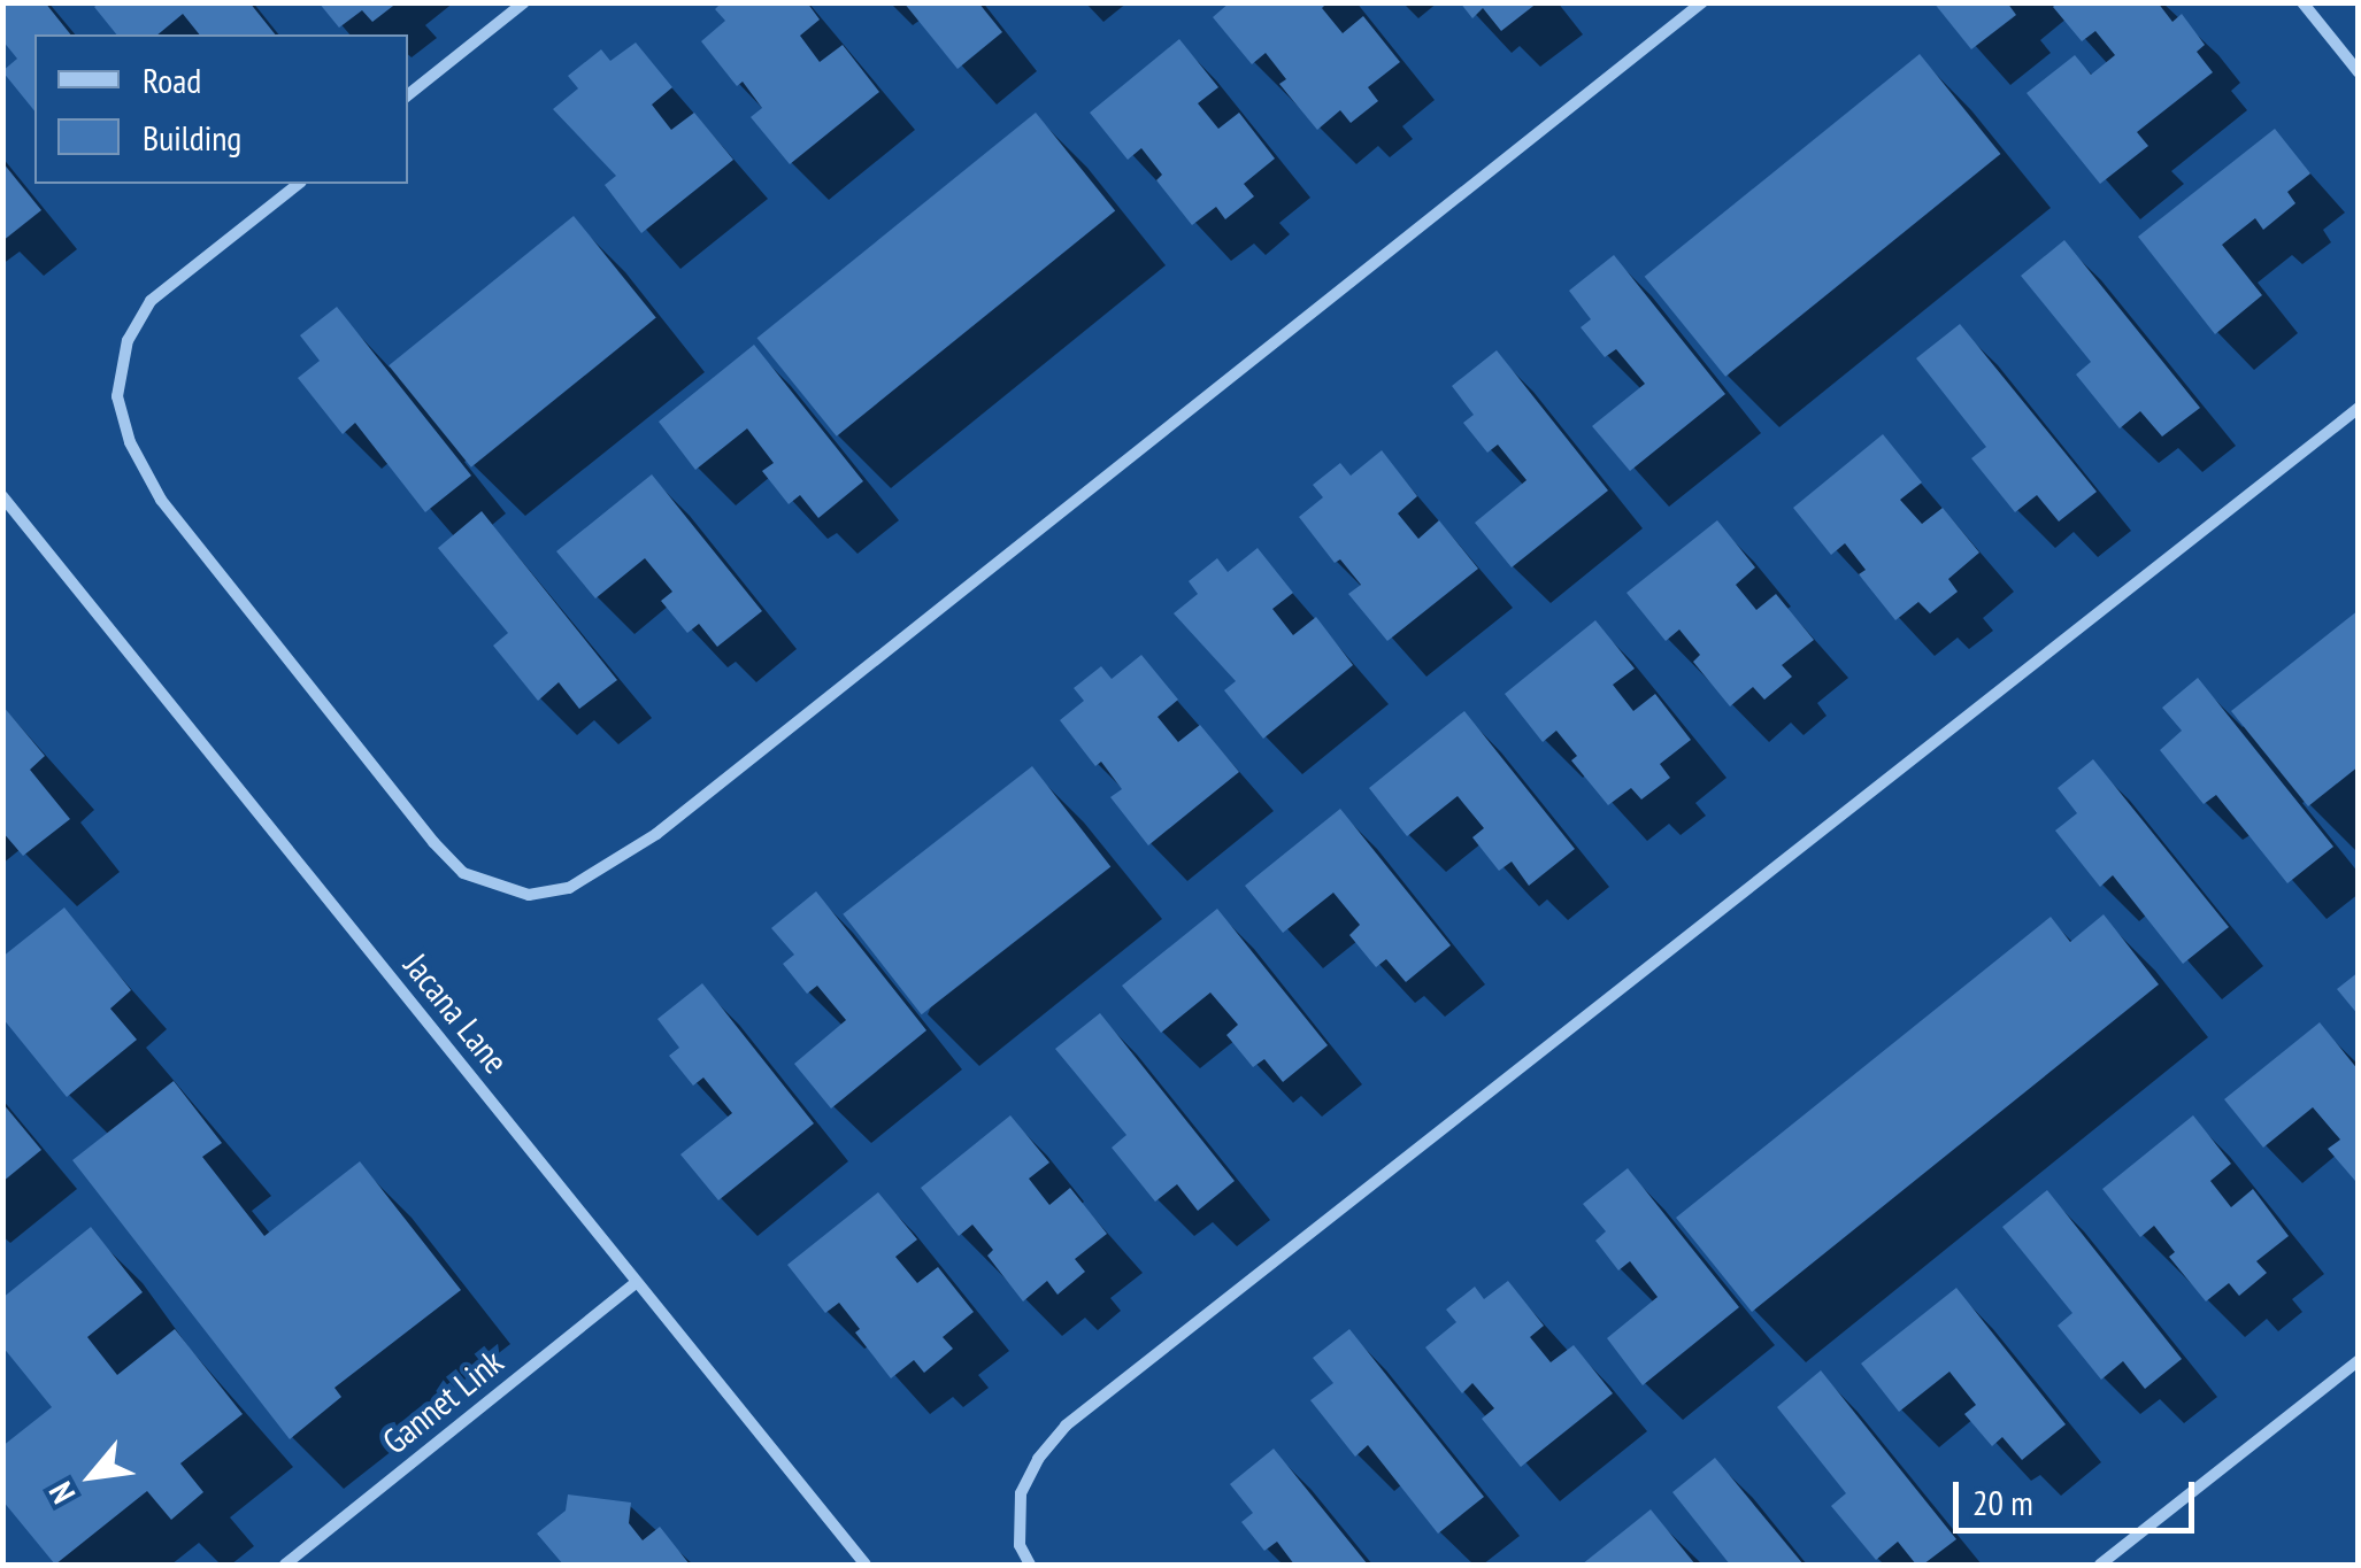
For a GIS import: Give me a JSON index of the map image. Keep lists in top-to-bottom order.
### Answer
{
  "streets": {
    "street": ["Jacana Lane", "Gannet Link"]
  },
  "crossings": [
    ["Jacana Lane", "Gannet Link"]
  ],
  "legend": ["Road", "Building"],
  "scale_bar": "20 m",
  "north": "bottom left"
}
